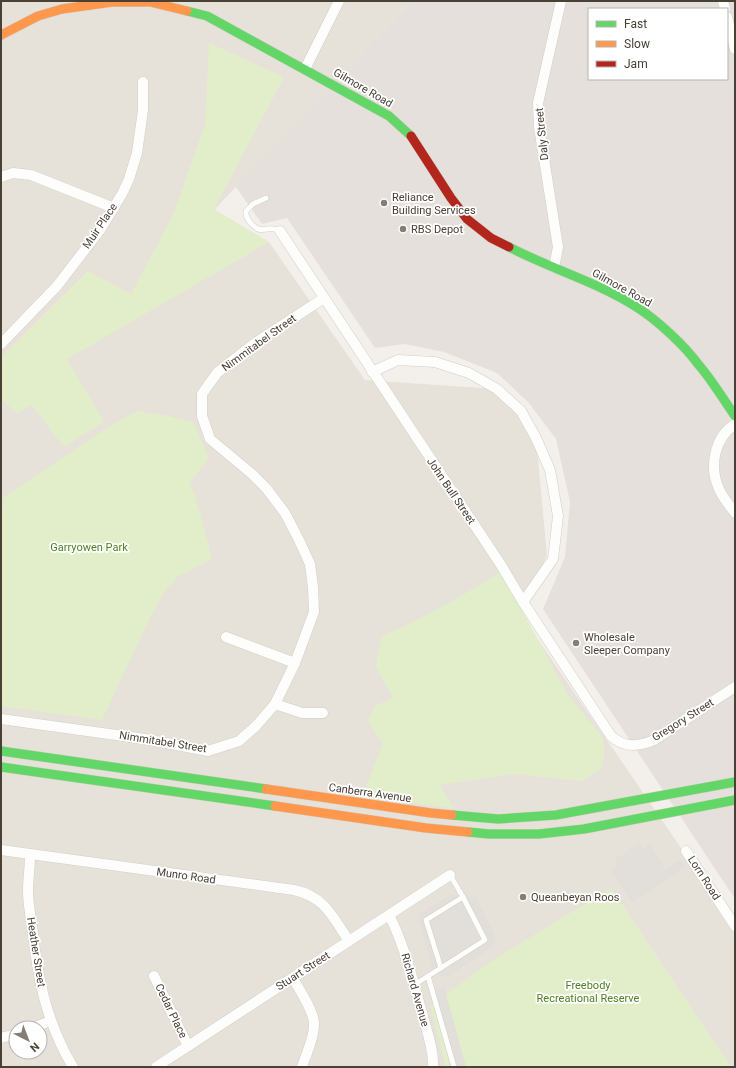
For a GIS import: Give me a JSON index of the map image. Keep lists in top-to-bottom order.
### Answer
{
  "streets": {
    "main road": ["Gilmore Road", "Canberra Avenue"],
    "street": [
      "Daly Street",
      "Muir Place",
      "Nimmitabel Street",
      "John Bull Street",
      "Gregory Street",
      "Munro Road",
      "Lorn Road",
      "Heather Street",
      "Stuart Street",
      "Richard Avenue",
      "Cedar Place"
    ]
  },
  "crossings": [
    ["Gilmore Road", "Daly Street"],
    ["Nimmitabel Street", "John Bull Street"],
    ["John Bull Street", "Gregory Street"],
    ["Munro Road", "Heather Street"],
    ["Munro Road", "Stuart Street"],
    ["Stuart Street", "Richard Avenue"],
    ["Stuart Street", "Cedar Place"]
  ],
  "parks": ["Garryowen Park", "Freebody Recreational Reserve"],
  "places": [
    "Reliance Building Services",
    "RBS Depot",
    "Wholesale Sleeper Company",
    "Queanbeyan Roos"
  ],
  "legend": ["Fast", "Slow", "Jam"],
  "north": "bottom right"
}
